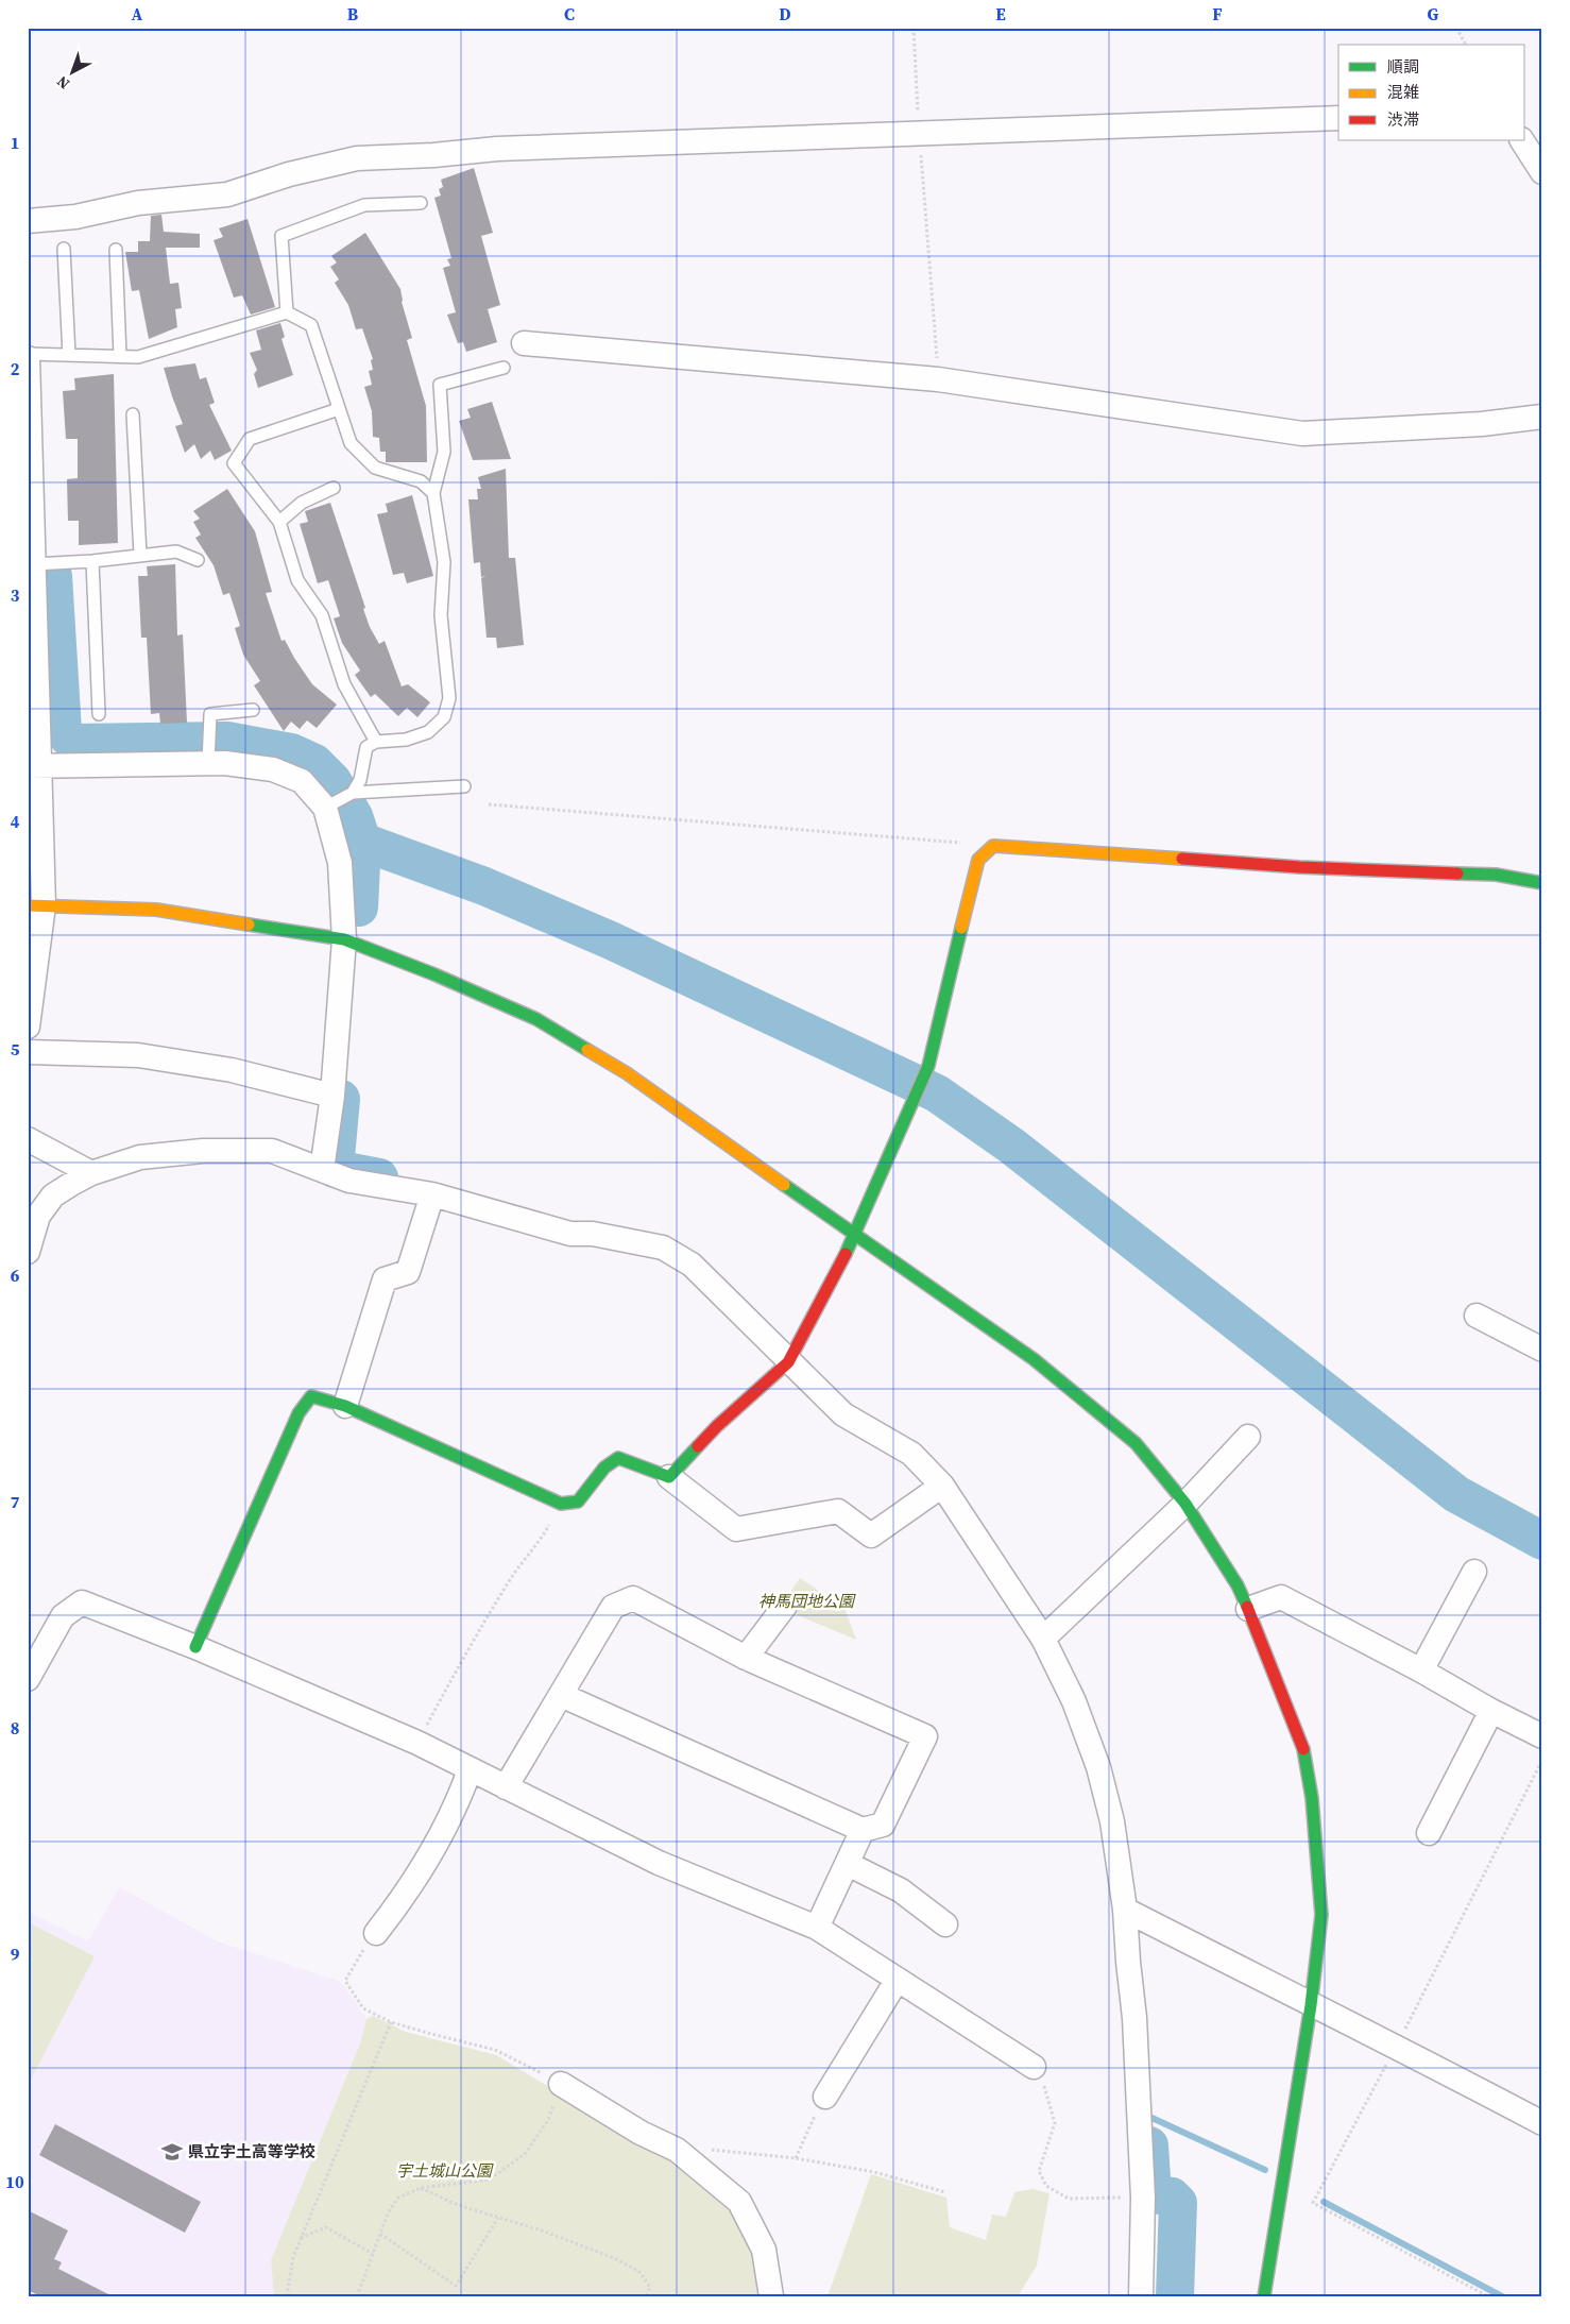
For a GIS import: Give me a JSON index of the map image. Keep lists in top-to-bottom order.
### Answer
{
  "parks": ["神馬団地公園", "宇土城山公園"],
  "places": {
    "school or university": ["県立宇土高等学校"]
  },
  "legend": ["順調", "混雑", "渋滞"],
  "north": "bottom left",
  "grid": {
    "columns": [
      "A",
      "B",
      "C",
      "D",
      "E",
      "F",
      "G"
    ],
    "rows": [
      "1",
      "2",
      "3",
      "4",
      "5",
      "6",
      "7",
      "8",
      "9",
      "10"
    ]
  }
}
